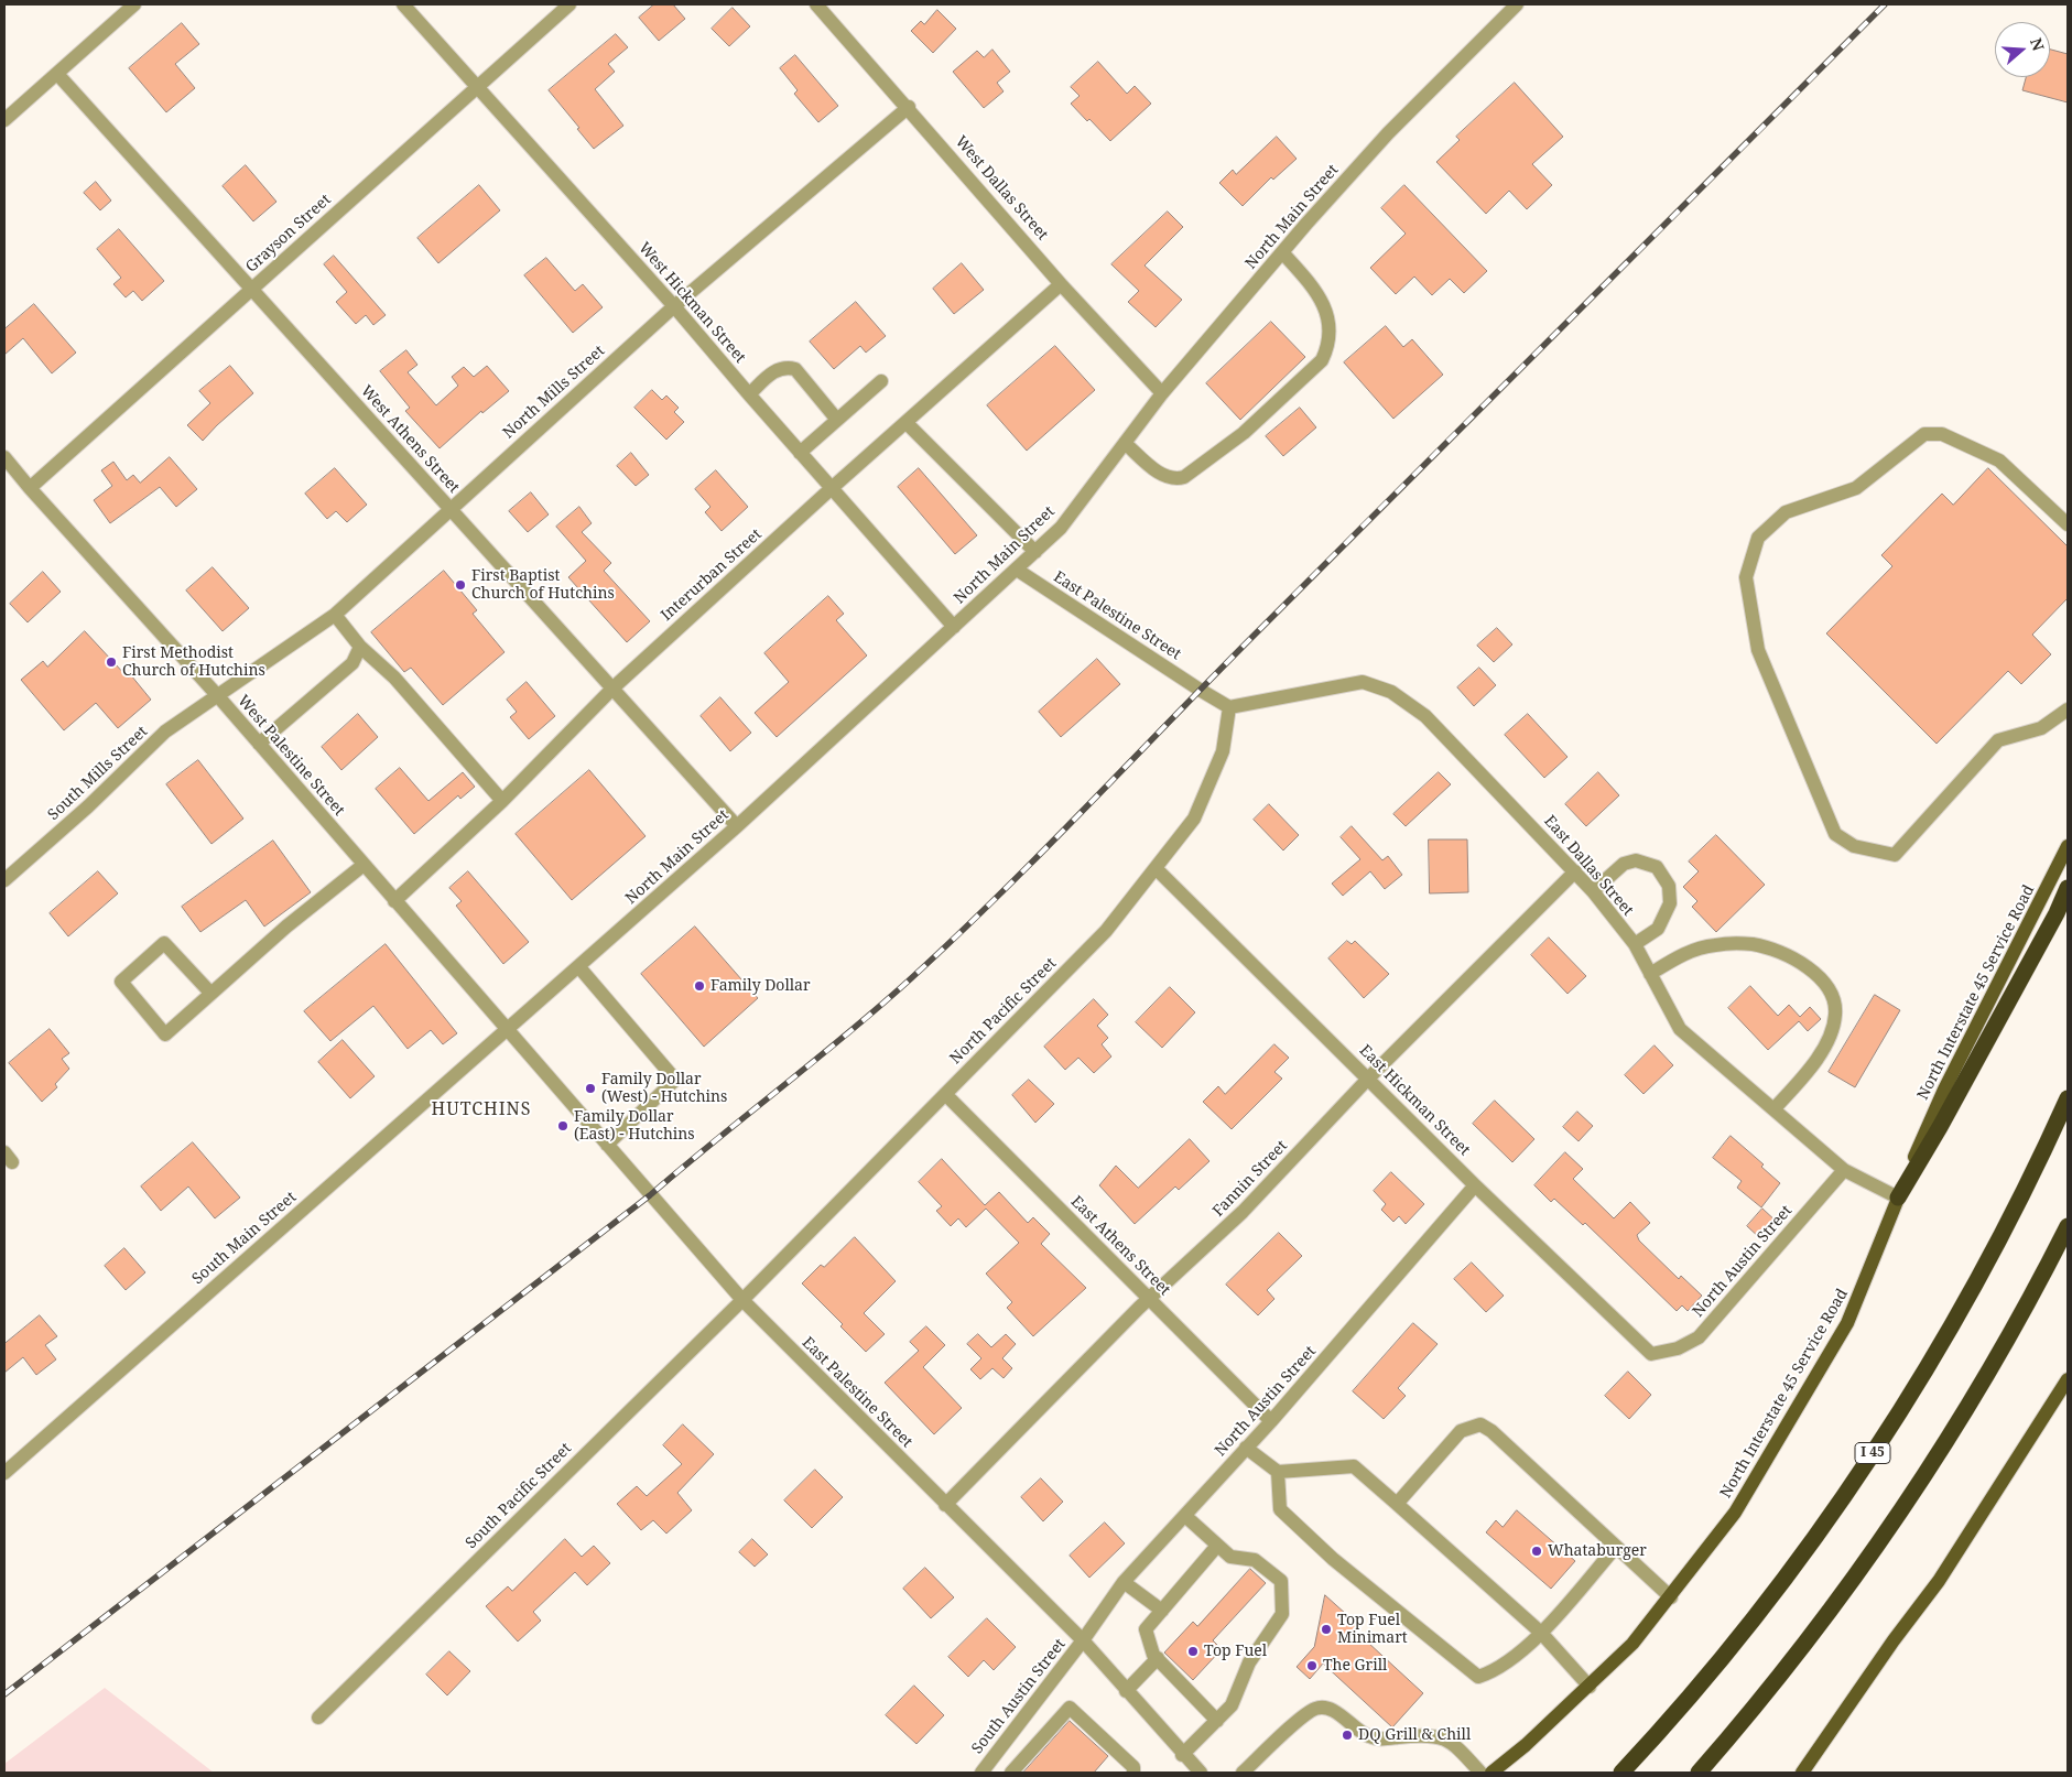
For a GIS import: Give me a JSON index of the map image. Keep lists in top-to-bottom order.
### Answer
{
  "streets": {
    "highway": ["I 45"],
    "main road": ["North Interstate 45 Service Road"],
    "street": [
      "West Dallas Street",
      "North Main Street",
      "Grayson Street",
      "West Hickman Street",
      "North Mills Street",
      "West Athens Street",
      "Interurban Street",
      "East Palestine Street",
      "West Palestine Street",
      "South Mills Street",
      "East Dallas Street",
      "North Pacific Street",
      "East Hickman Street",
      "Fannin Street",
      "South Main Street",
      "East Athens Street",
      "North Austin Street",
      "South Pacific Street",
      "South Austin Street"
    ]
  },
  "crossings": [
    ["West Dallas Street", "North Main Street"],
    ["West Dallas Street", "North Mills Street"],
    ["West Dallas Street", "Interurban Street"],
    ["North Main Street", "West Hickman Street"],
    ["North Main Street", "West Athens Street"],
    ["North Main Street", "East Palestine Street"],
    ["North Main Street", "West Palestine Street"],
    ["North Main Street", "South Main Street"],
    ["Grayson Street", "West Hickman Street"],
    ["Grayson Street", "West Athens Street"],
    ["Grayson Street", "West Palestine Street"],
    ["West Hickman Street", "North Mills Street"],
    ["West Hickman Street", "Interurban Street"],
    ["North Mills Street", "West Athens Street"],
    ["North Mills Street", "West Palestine Street"],
    ["North Mills Street", "South Mills Street"],
    ["West Athens Street", "Interurban Street"],
    ["Interurban Street", "West Palestine Street"],
    ["East Palestine Street", "West Palestine Street"],
    ["East Palestine Street", "East Dallas Street"],
    ["East Palestine Street", "North Pacific Street"],
    ["East Palestine Street", "Fannin Street"],
    ["East Palestine Street", "South Main Street"],
    ["East Palestine Street", "North Austin Street"],
    ["East Palestine Street", "South Pacific Street"],
    ["East Palestine Street", "South Austin Street"],
    ["West Palestine Street", "South Mills Street"],
    ["West Palestine Street", "South Main Street"],
    ["East Dallas Street", "North Interstate 45 Service Road"],
    ["East Dallas Street", "North Pacific Street"],
    ["East Dallas Street", "Fannin Street"],
    ["East Dallas Street", "North Austin Street"],
    ["North Pacific Street", "East Hickman Street"],
    ["North Pacific Street", "East Athens Street"],
    ["North Pacific Street", "South Pacific Street"],
    ["East Hickman Street", "Fannin Street"],
    ["East Hickman Street", "North Austin Street"],
    ["Fannin Street", "East Athens Street"],
    ["East Athens Street", "North Austin Street"],
    ["North Austin Street", "South Austin Street"]
  ],
  "districts": ["HUTCHINS"],
  "places": [
    "First Baptist Church of Hutchins",
    "First Methodist Church of Hutchins",
    "Family Dollar",
    "Family Dollar (West) - Hutchins",
    "Family Dollar (East) - Hutchins",
    "Whataburger",
    "Top Fuel Minimart",
    "Top Fuel",
    "The Grill",
    "DQ Grill & Chill"
  ],
  "north": "right"
}
